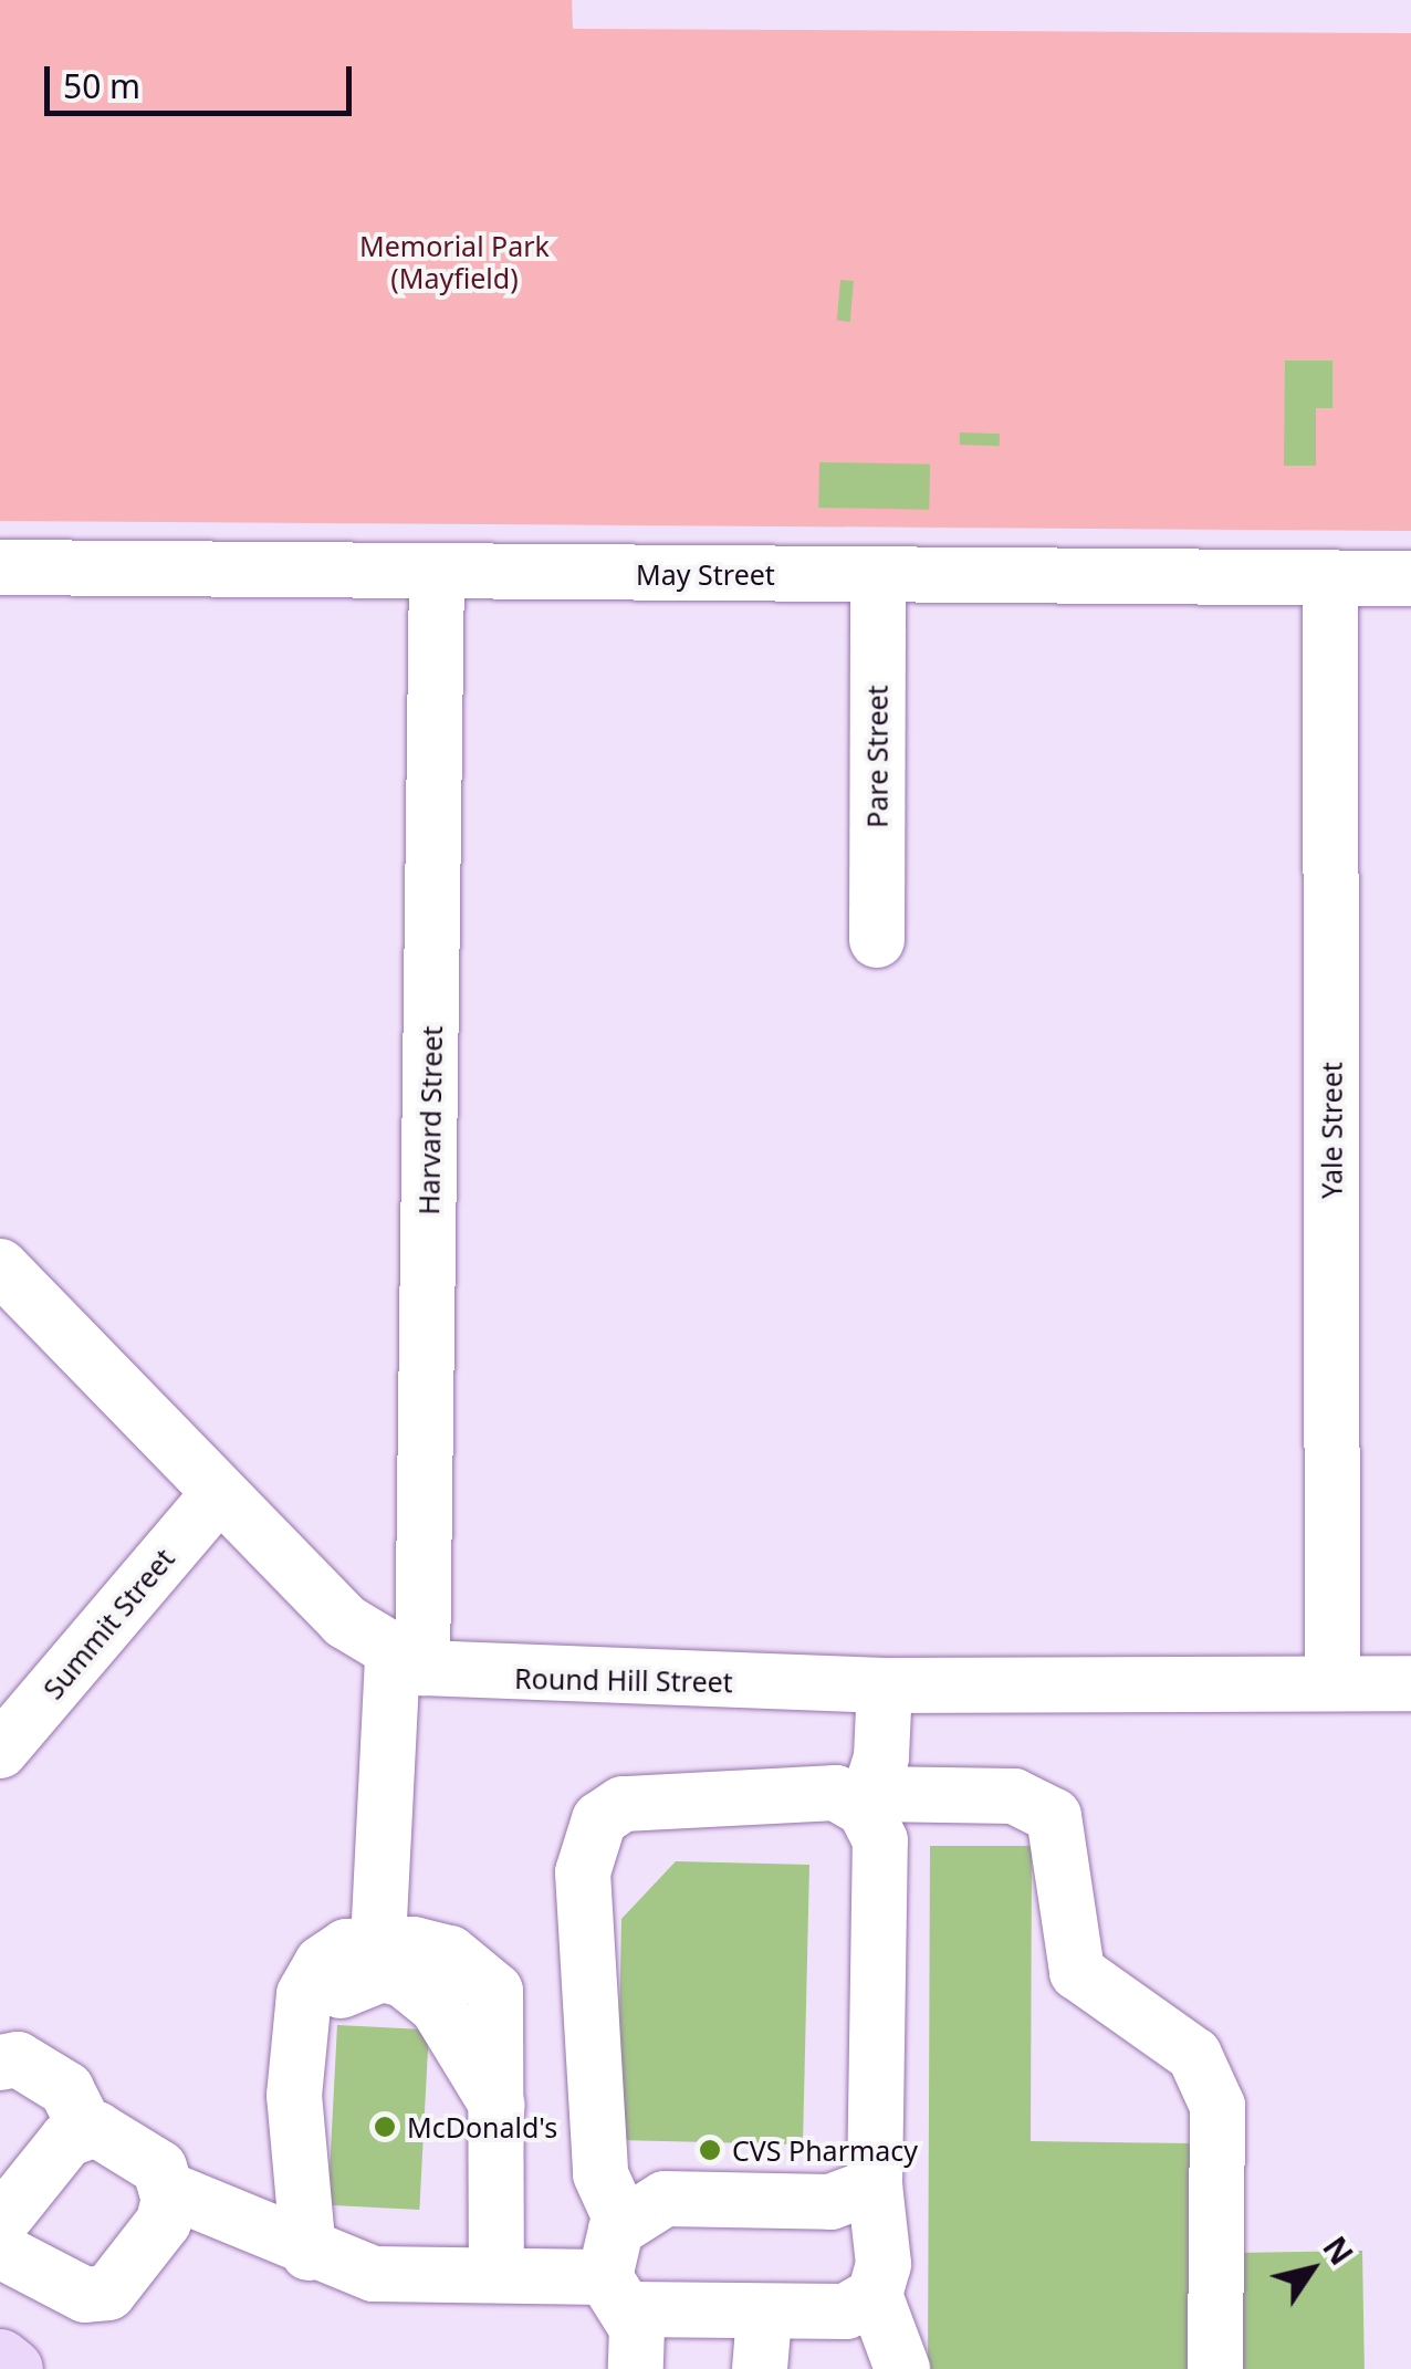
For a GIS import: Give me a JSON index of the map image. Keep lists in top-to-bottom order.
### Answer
{
  "streets": {
    "street": [
      "May Street",
      "Pare Street",
      "Harvard Street",
      "Yale Street",
      "Summit Street",
      "Round Hill Street"
    ]
  },
  "crossings": [
    ["May Street", "Pare Street"],
    ["May Street", "Harvard Street"],
    ["May Street", "Yale Street"],
    ["Harvard Street", "Round Hill Street"],
    ["Yale Street", "Round Hill Street"]
  ],
  "parks": ["Memorial Park (Mayfield)"],
  "places": ["McDonald's", "CVS Pharmacy"],
  "scale_bar": "50 m",
  "north": "top right"
}
